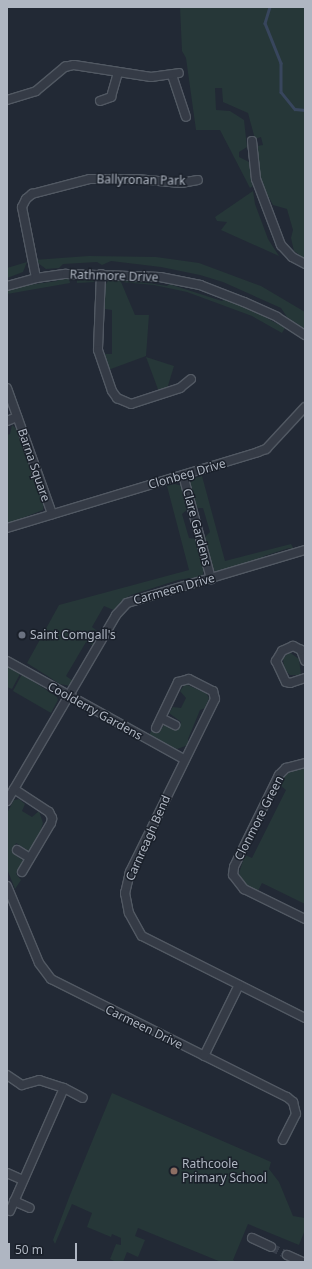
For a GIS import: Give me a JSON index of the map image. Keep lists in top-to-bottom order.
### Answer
{
  "streets": {
    "street": [
      "Ballyronan Park",
      "Rathmore Drive",
      "Barna Square",
      "Clonbeg Drive",
      "Clare Gardens",
      "Carmeen Drive",
      "Coolderry Gardens",
      "Clonmore Green",
      "Carnreagh Bend"
    ]
  },
  "crossings": [
    ["Ballyronan Park", "Rathmore Drive"],
    ["Barna Square", "Clonbeg Drive"],
    ["Clonbeg Drive", "Clare Gardens"],
    ["Clare Gardens", "Carmeen Drive"],
    ["Carmeen Drive", "Coolderry Gardens"],
    ["Coolderry Gardens", "Carnreagh Bend"]
  ],
  "places": ["Saint Comgall's", "Rathcoole Primary School"],
  "scale_bar": "50 m"
}
